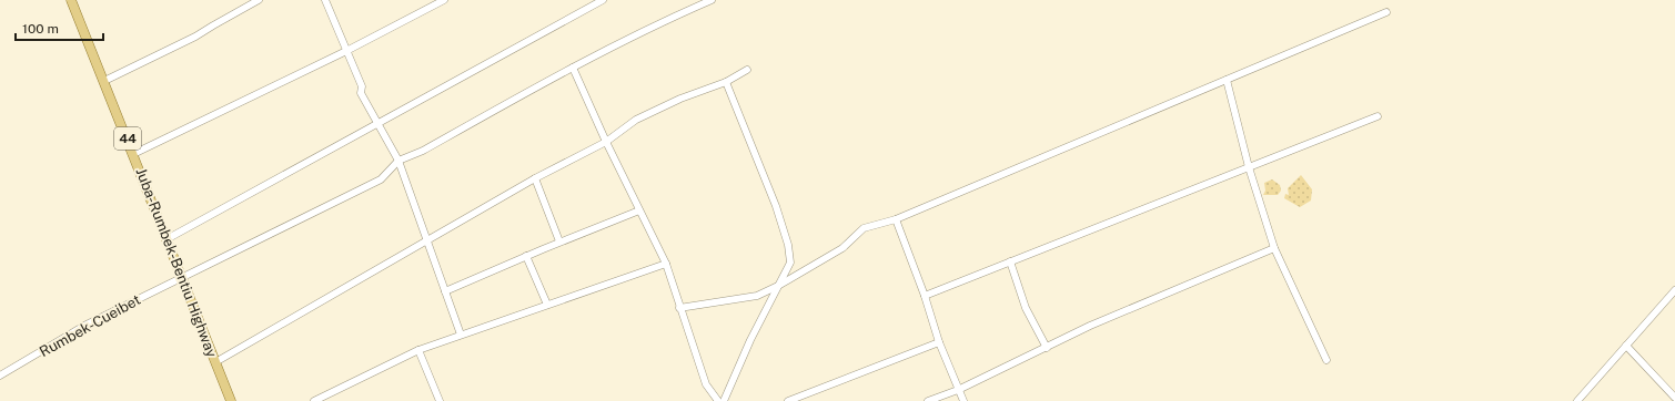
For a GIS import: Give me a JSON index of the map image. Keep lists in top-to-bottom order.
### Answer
{
  "streets": {
    "main road": ["44", "Juba-Rumbek-Bentiu Highway"],
    "street": ["Rumbek-Cueibet"]
  },
  "crossings": [
    ["Juba-Rumbek-Bentiu Highway", "Rumbek-Cueibet"]
  ],
  "scale_bar": "100 m"
}
